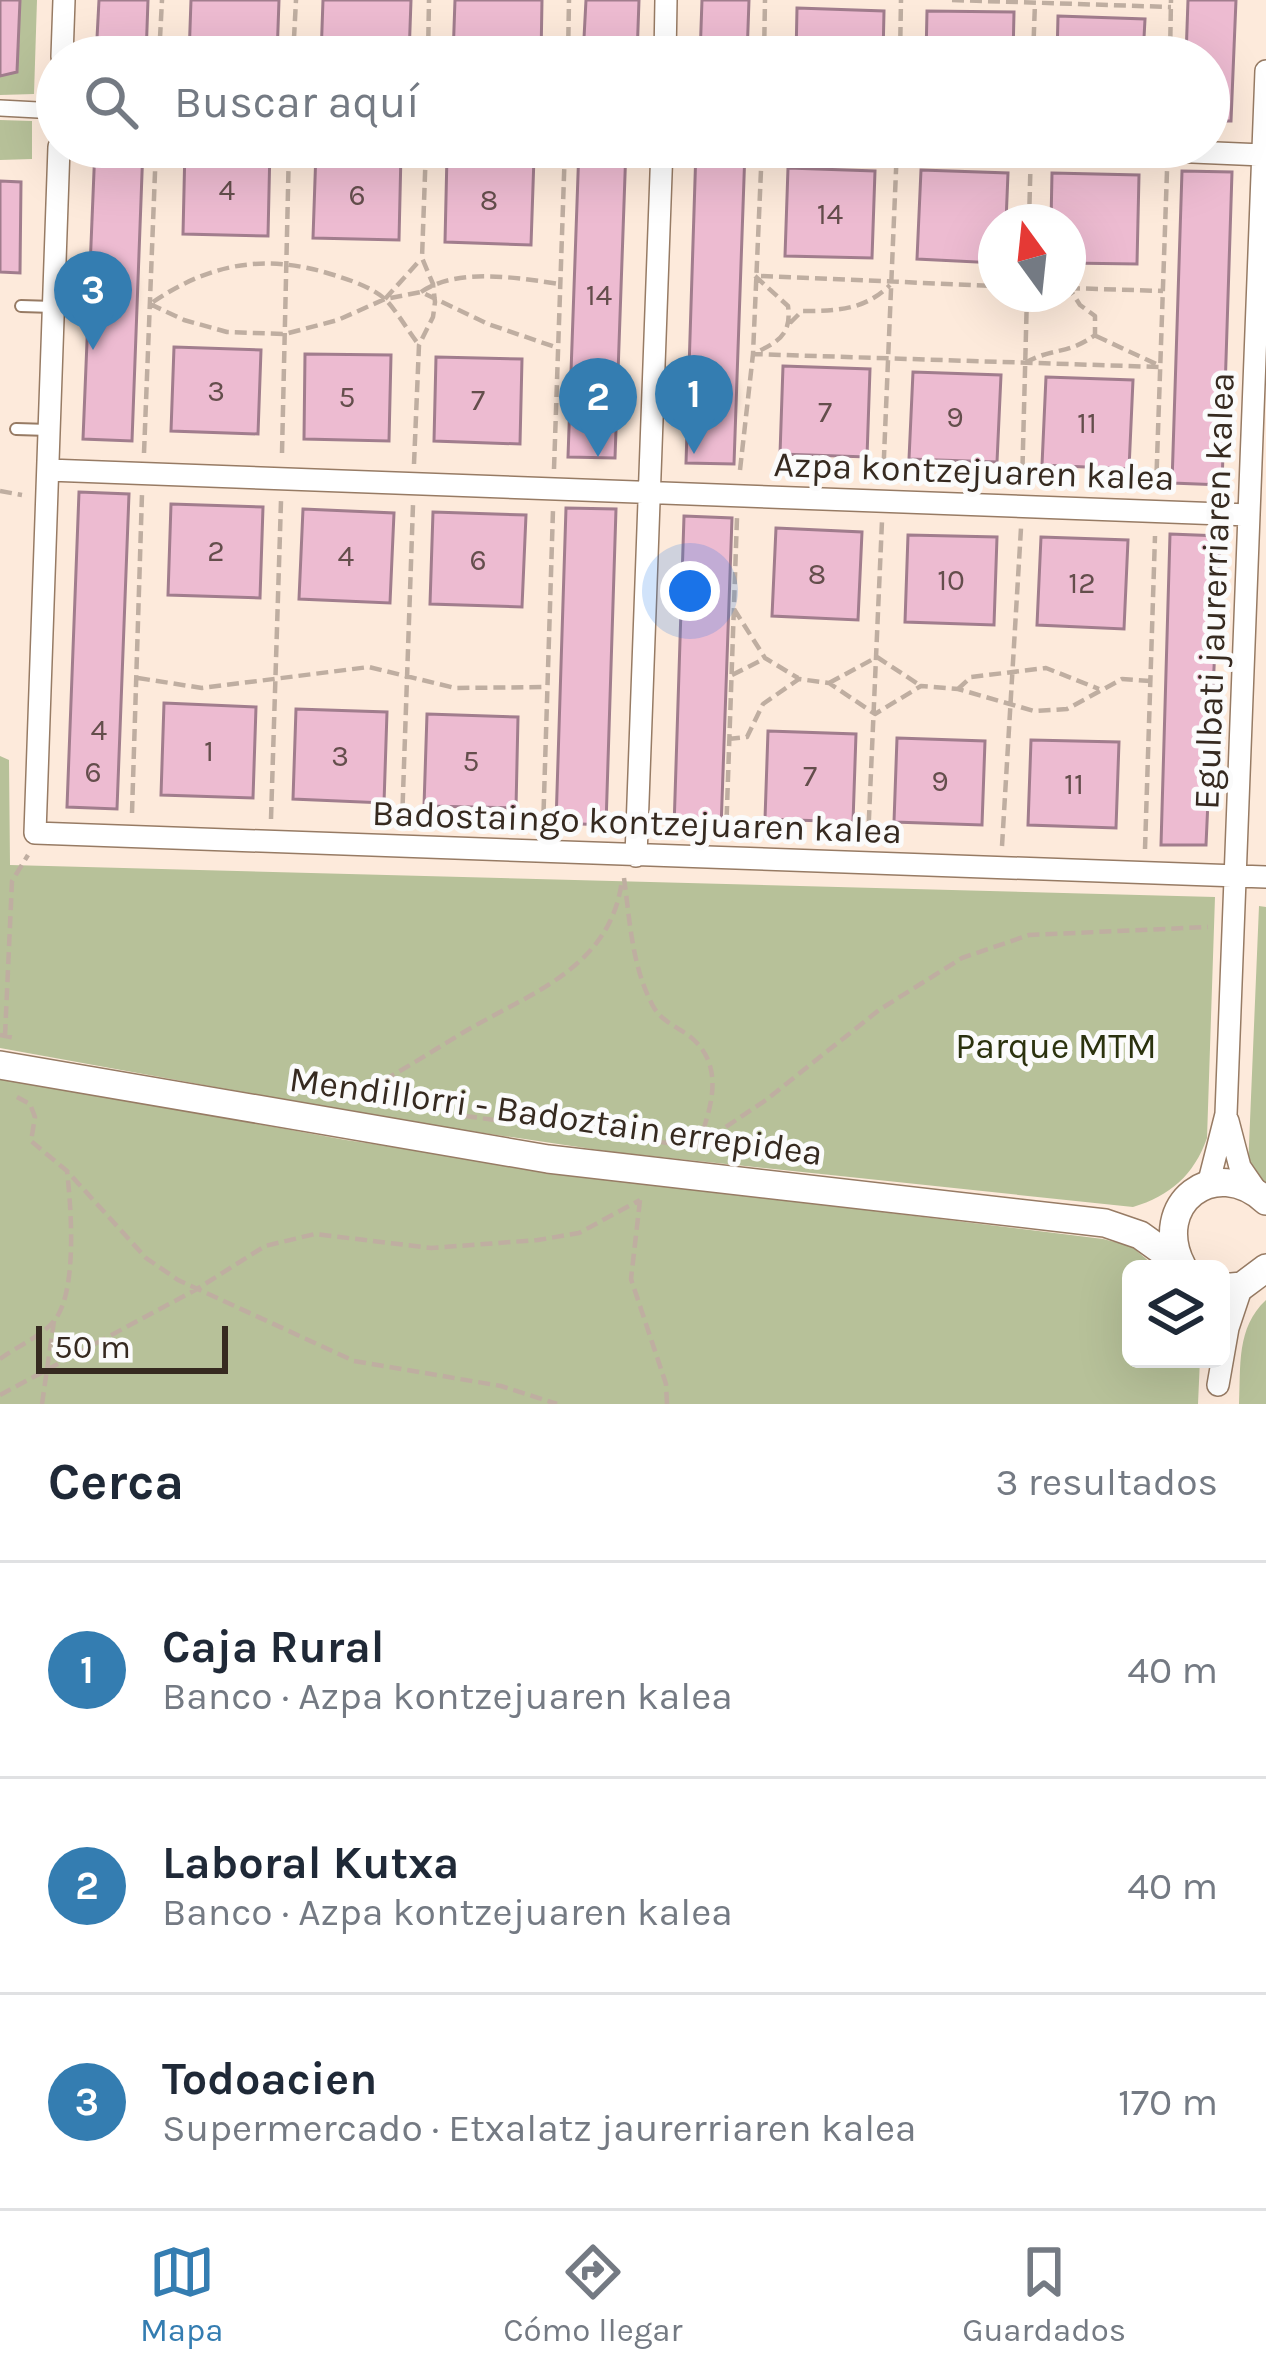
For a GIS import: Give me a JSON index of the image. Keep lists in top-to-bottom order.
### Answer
{
  "streets": {
    "street": [
      "Azpa kontzejuaren kalea",
      "Egulbati jaurerriaren kalea",
      "Badostaingo kontzejuaren kalea",
      "Mendillorri - Badoztain errepidea"
    ]
  },
  "crossings": [
    ["Azpa kontzejuaren kalea", "Egulbati jaurerriaren kalea"],
    ["Egulbati jaurerriaren kalea", "Badostaingo kontzejuaren kalea"]
  ],
  "parks": ["Parque MTM"],
  "house_numbers": [
    "4",
    "6",
    "8",
    "14",
    "14",
    "3",
    "5",
    "7",
    "7",
    "9",
    "11",
    "2",
    "4",
    "6",
    "8",
    "10",
    "12",
    "4",
    "1",
    "3",
    "5",
    "6",
    "7",
    "9",
    "11"
  ],
  "scale_bar": "50 m",
  "north": "top",
  "page": {
    "search": "Buscar aquí",
    "pins": ["3", "1", "2"],
    "scale": "50 m",
    "heading": ["Cerca", "3 resultados"],
    "list": [
      {
        "mark": "1",
        "name": "Caja Rural",
        "note": "Banco · Azpa kontzejuaren kalea",
        "value": "40 m"
      },
      {
        "mark": "2",
        "name": "Laboral Kutxa",
        "note": "Banco · Azpa kontzejuaren kalea",
        "value": "40 m"
      },
      {
        "mark": "3",
        "name": "Todoacien",
        "note": "Supermercado · Etxalatz jaurerriaren kalea",
        "value": "170 m"
      }
    ],
    "nav": ["Mapa", "Cómo llegar", "Guardados"]
  }
}
